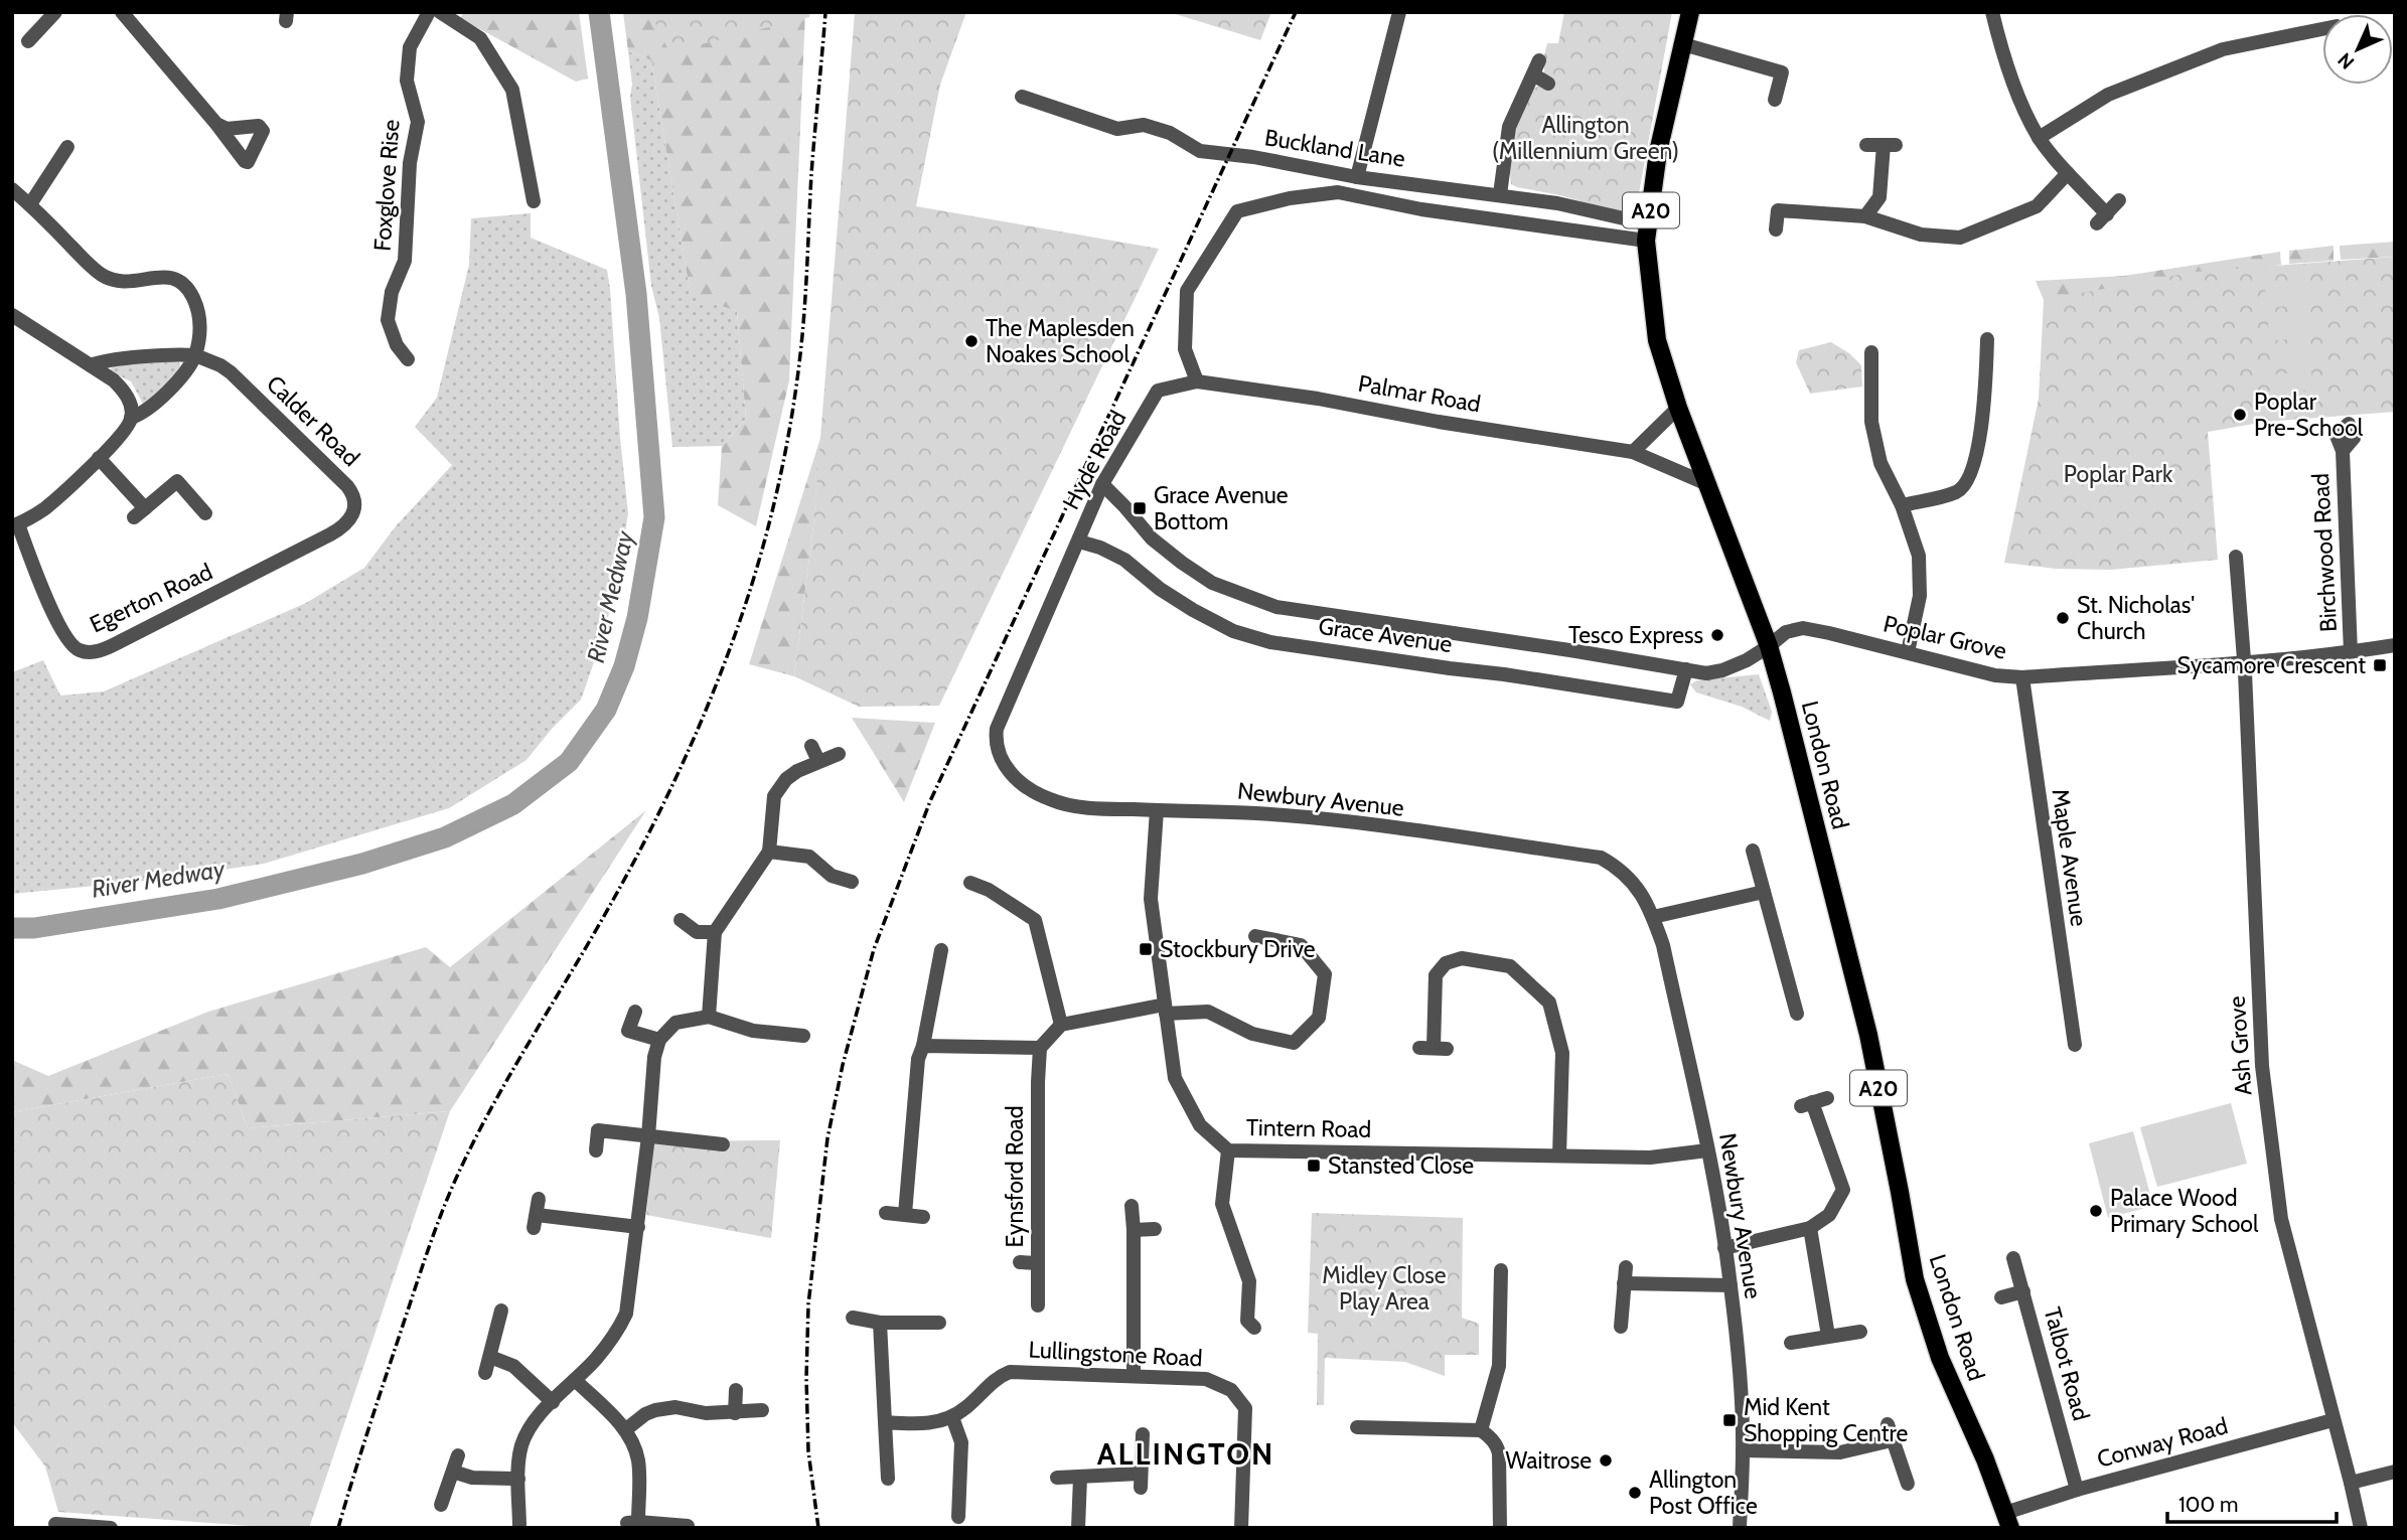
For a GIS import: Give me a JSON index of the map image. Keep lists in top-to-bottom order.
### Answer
{
  "streets": {
    "main road": ["A20", "London Road"],
    "street": [
      "Buckland Lane",
      "Foxglove Rise",
      "Palmar Road",
      "Calder Road",
      "Hyde Road",
      "Birchwood Road",
      "Egerton Road",
      "Grace Avenue",
      "Poplar Grove",
      "Newbury Avenue",
      "Maple Avenue",
      "Ash Grove",
      "Tintern Road",
      "Eynsford Road",
      "Lullingstone Road",
      "Talbot Road",
      "Conway Road"
    ]
  },
  "crossings": [
    ["Buckland Lane", "Palmar Road"],
    ["Buckland Lane", "Hyde Road"],
    ["Buckland Lane", "London Road"],
    ["Palmar Road", "Hyde Road"],
    ["Palmar Road", "London Road"],
    ["Calder Road", "Egerton Road"],
    ["Hyde Road", "Grace Avenue"],
    ["Hyde Road", "Newbury Avenue"],
    ["Birchwood Road", "Poplar Grove"],
    ["Grace Avenue", "Poplar Grove"],
    ["Grace Avenue", "London Road"],
    ["Poplar Grove", "London Road"],
    ["Poplar Grove", "Maple Avenue"],
    ["Poplar Grove", "Ash Grove"],
    ["London Road", "Conway Road"],
    ["Newbury Avenue", "Tintern Road"],
    ["Ash Grove", "Conway Road"],
    ["Talbot Road", "Conway Road"]
  ],
  "districts": ["ALLINGTON"],
  "water": ["River Medway"],
  "parks": ["Allington (Millennium Green)", "Poplar Park", "Midley Close Play Area"],
  "places": {
    "other": [
      "The Maplesden Noakes School",
      "Poplar Pre-School",
      "St. Nicholas' Church",
      "Tesco Express",
      "Palace Wood Primary School",
      "Waitrose",
      "Allington Post Office"
    ],
    "transit": [
      "Grace Avenue Bottom",
      "Sycamore Crescent",
      "Stockbury Drive",
      "Stansted Close",
      "Mid Kent Shopping Centre"
    ]
  },
  "scale_bar": "100 m",
  "north": "bottom left"
}
